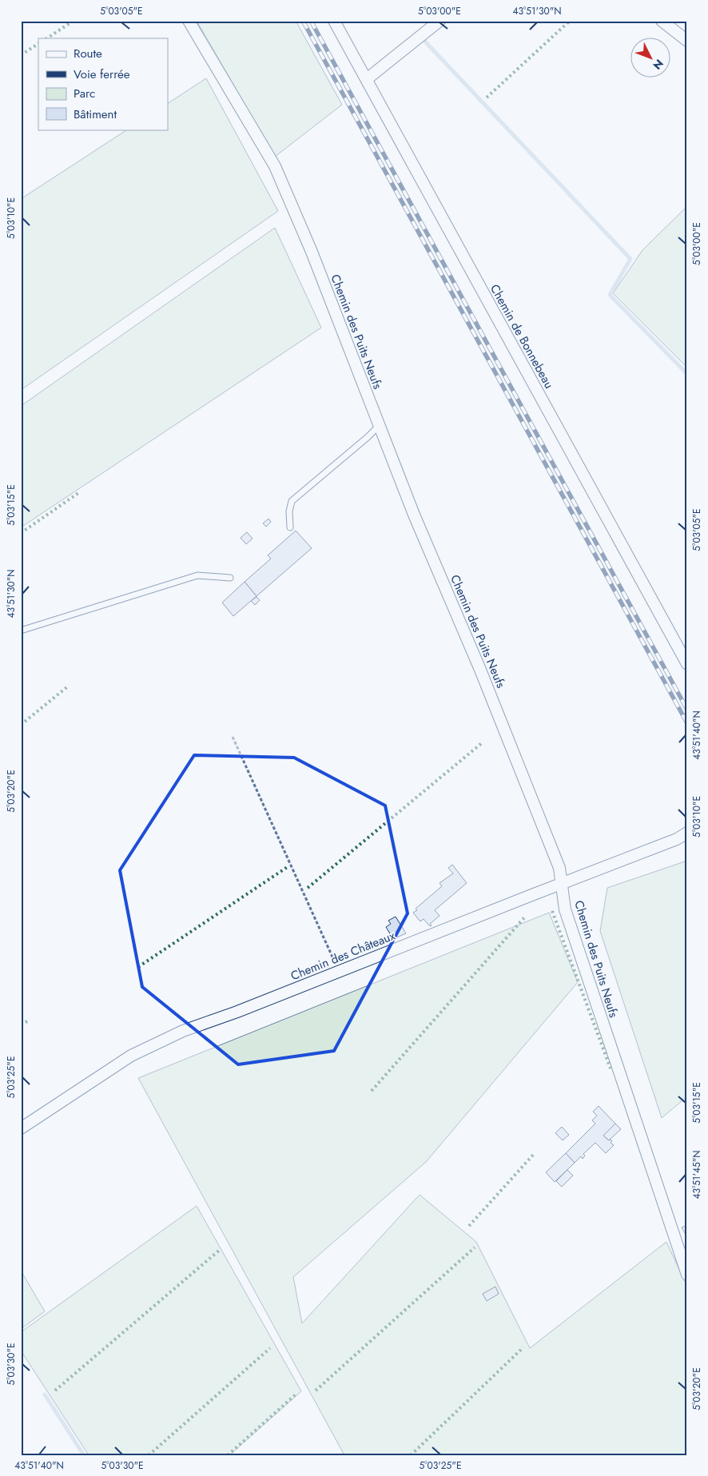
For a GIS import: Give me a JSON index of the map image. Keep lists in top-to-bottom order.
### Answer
{
  "streets": {
    "street": ["Chemin des Puits Neufs", "Chemin de Bonnebeau", "Chemin des Châteaux"]
  },
  "crossings": [
    ["Chemin des Puits Neufs", "Chemin des Châteaux"]
  ],
  "legend": [
    "Route",
    "Voie ferrée",
    "Parc",
    "Bâtiment"
  ],
  "north": "bottom right",
  "coordinates": [
    "5°03'05\"E",
    "5°03'00\"E",
    "43°51'30\"N",
    "5°03'10\"E",
    "5°03'15\"E",
    "43°51'40\"N",
    "5°03'20\"E",
    "5°03'25\"E",
    "43°51'45\"N",
    "5°03'30\"E"
  ]
}
